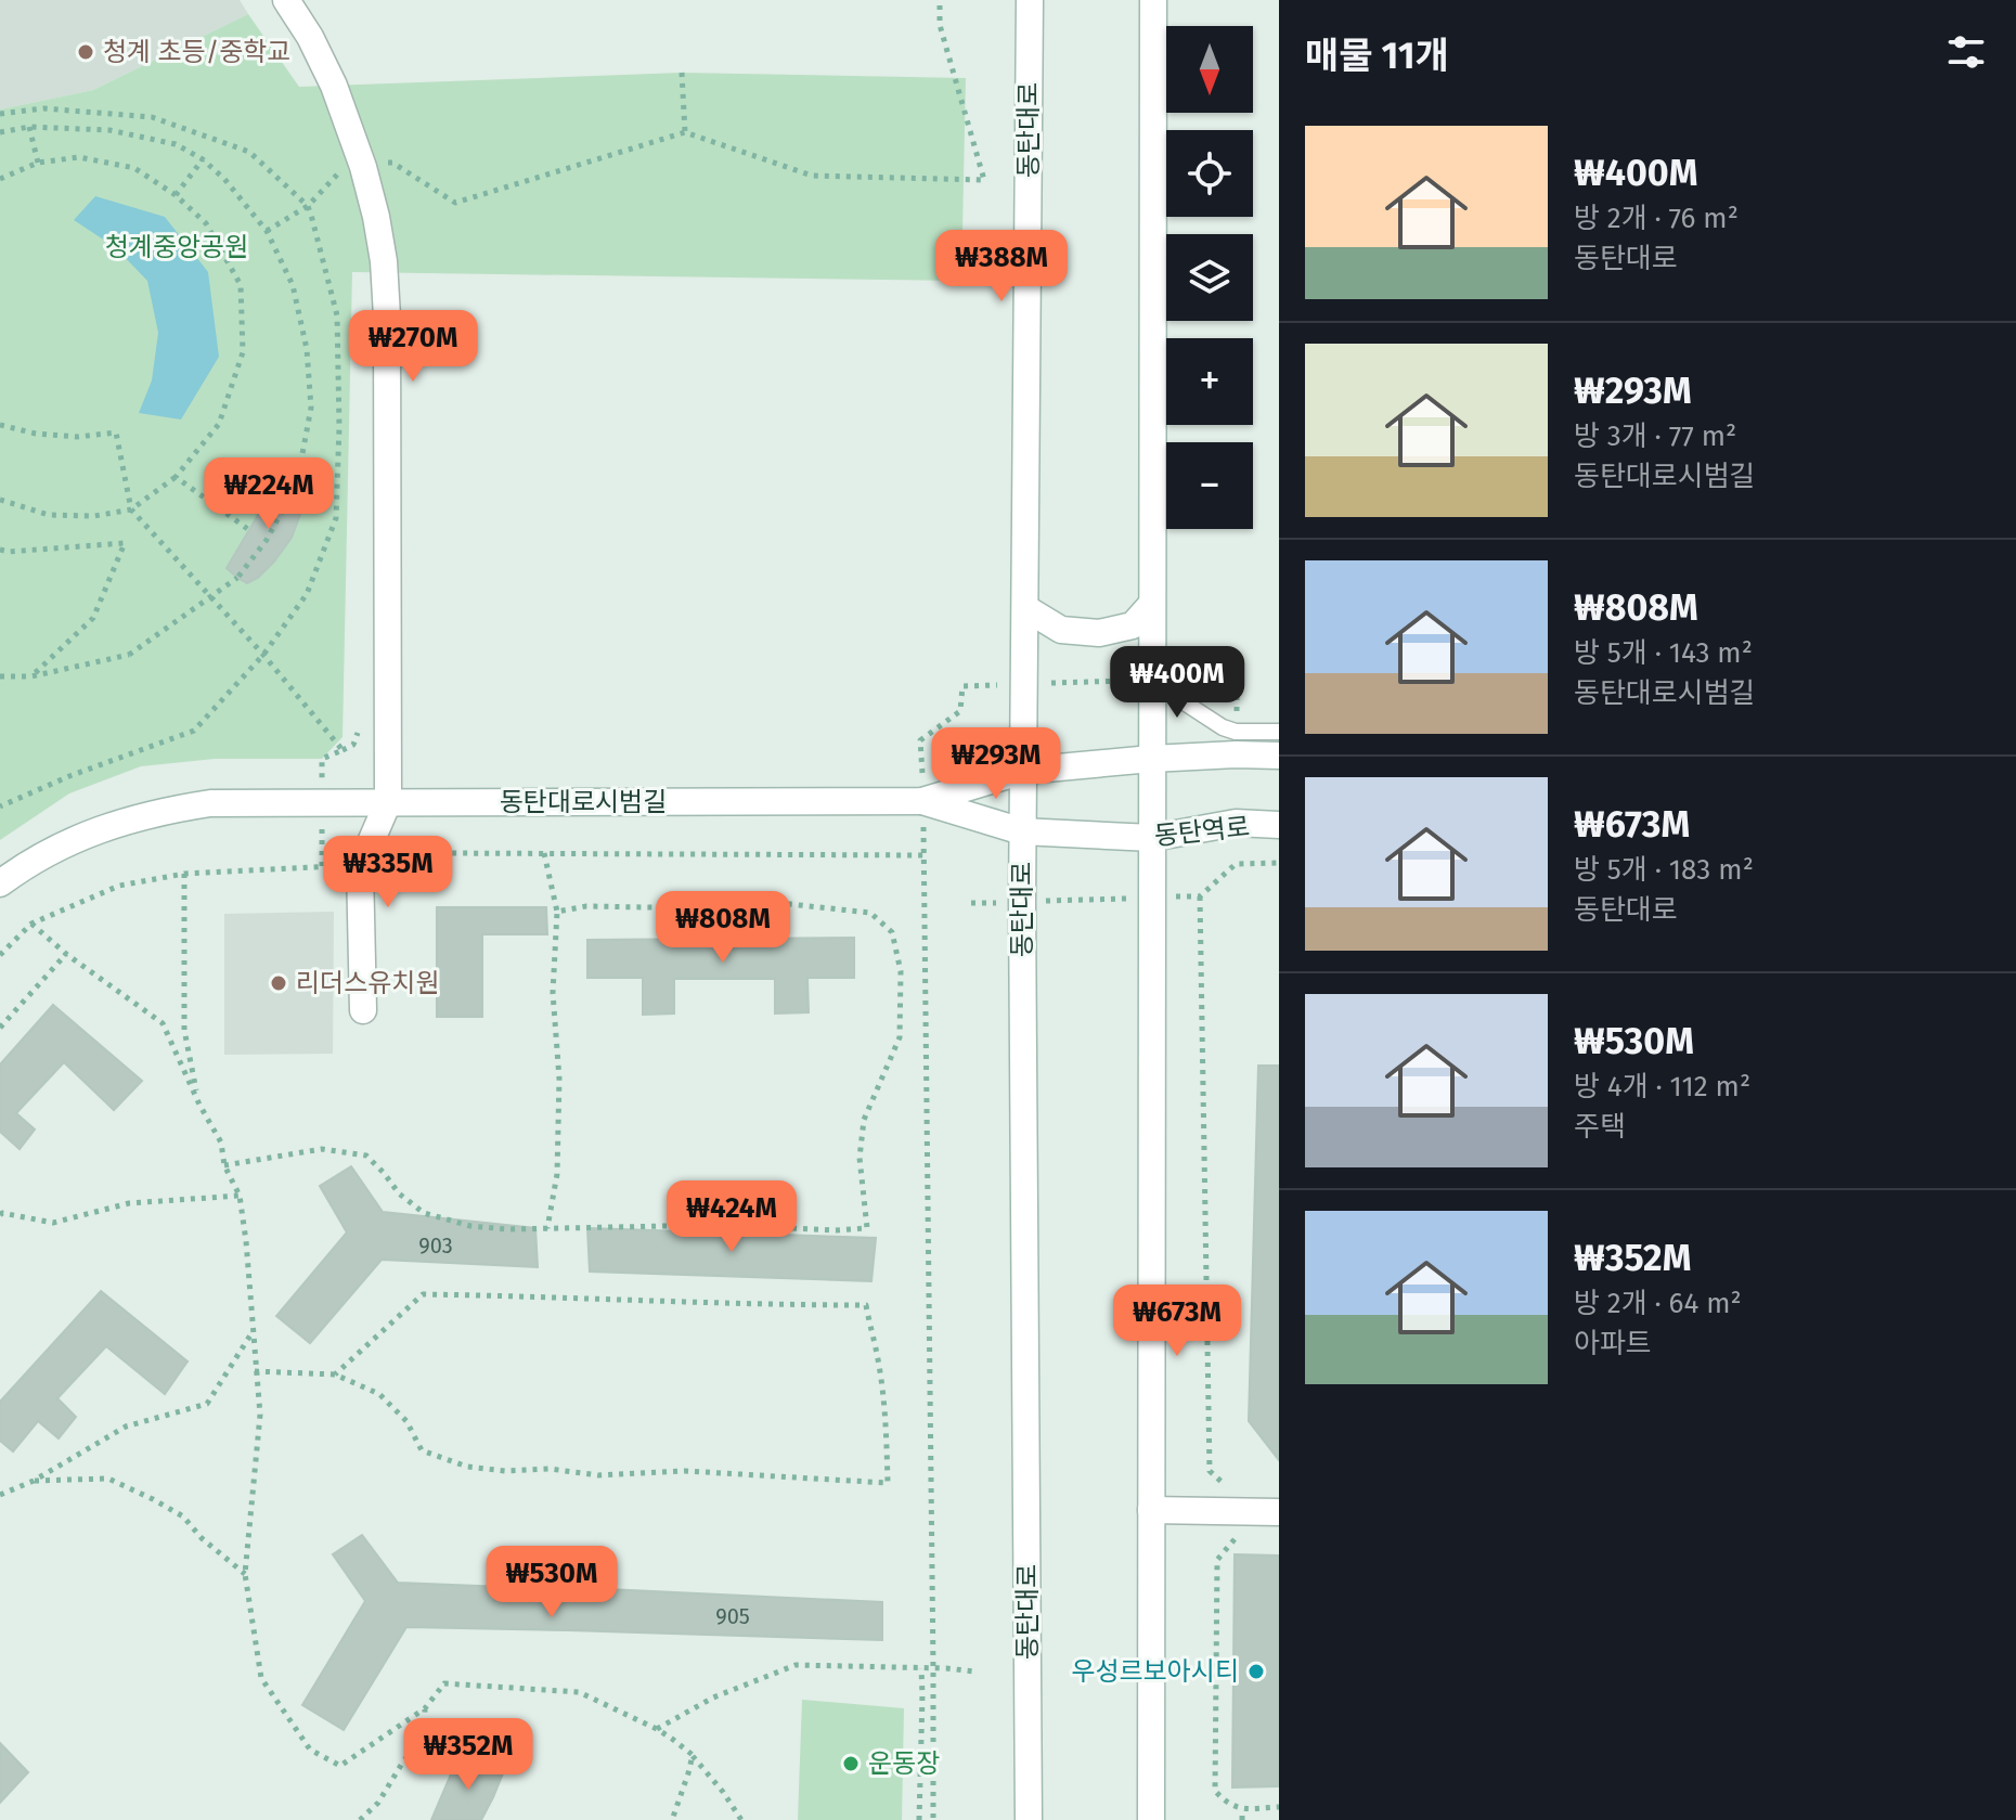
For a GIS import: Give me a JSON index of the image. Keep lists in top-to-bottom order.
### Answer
{
  "streets": {
    "main road": ["동탄대로", "동탄대로시범길", "동탄역로"]
  },
  "crossings": [
    ["동탄대로", "동탄대로시범길"],
    ["동탄대로", "동탄역로"],
    ["동탄대로시범길", "동탄역로"]
  ],
  "parks": ["청계중앙공원"],
  "places": [
    "청계 초등/중학교",
    "리더스유치원",
    "우성르보아시티",
    "운동장"
  ],
  "house_numbers": ["903", "905"],
  "north": "bottom",
  "page": {
    "heading": "매물 11개",
    "map_buttons": ["+", "−"],
    "list": [
      {
        "name": "₩400M",
        "note": "방 2개 · 76 m² · 동탄대로"
      },
      {
        "name": "₩293M",
        "note": "방 3개 · 77 m² · 동탄대로시범길"
      },
      {
        "name": "₩808M",
        "note": "방 5개 · 143 m² · 동탄대로시범길"
      },
      {
        "name": "₩673M",
        "note": "방 5개 · 183 m² · 동탄대로"
      },
      {
        "name": "₩530M",
        "note": "방 4개 · 112 m² · 주택"
      },
      {
        "name": "₩352M",
        "note": "방 2개 · 64 m² · 아파트"
      }
    ],
    "price": [
      "₩388M",
      "₩270M",
      "₩224M",
      "₩400M",
      "₩293M",
      "₩335M",
      "₩808M",
      "₩424M",
      "₩673M",
      "₩530M",
      "₩352M"
    ]
  }
}
